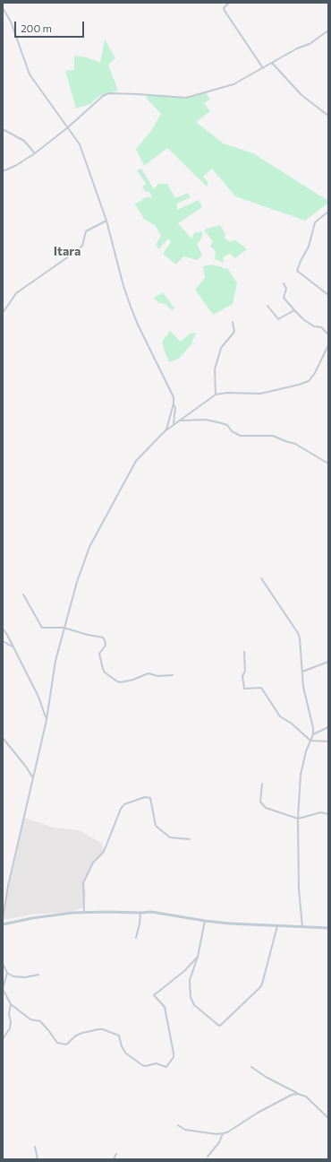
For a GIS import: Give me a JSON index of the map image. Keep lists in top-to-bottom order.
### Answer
{
  "districts": ["Itara"],
  "scale_bar": "200 m"
}
